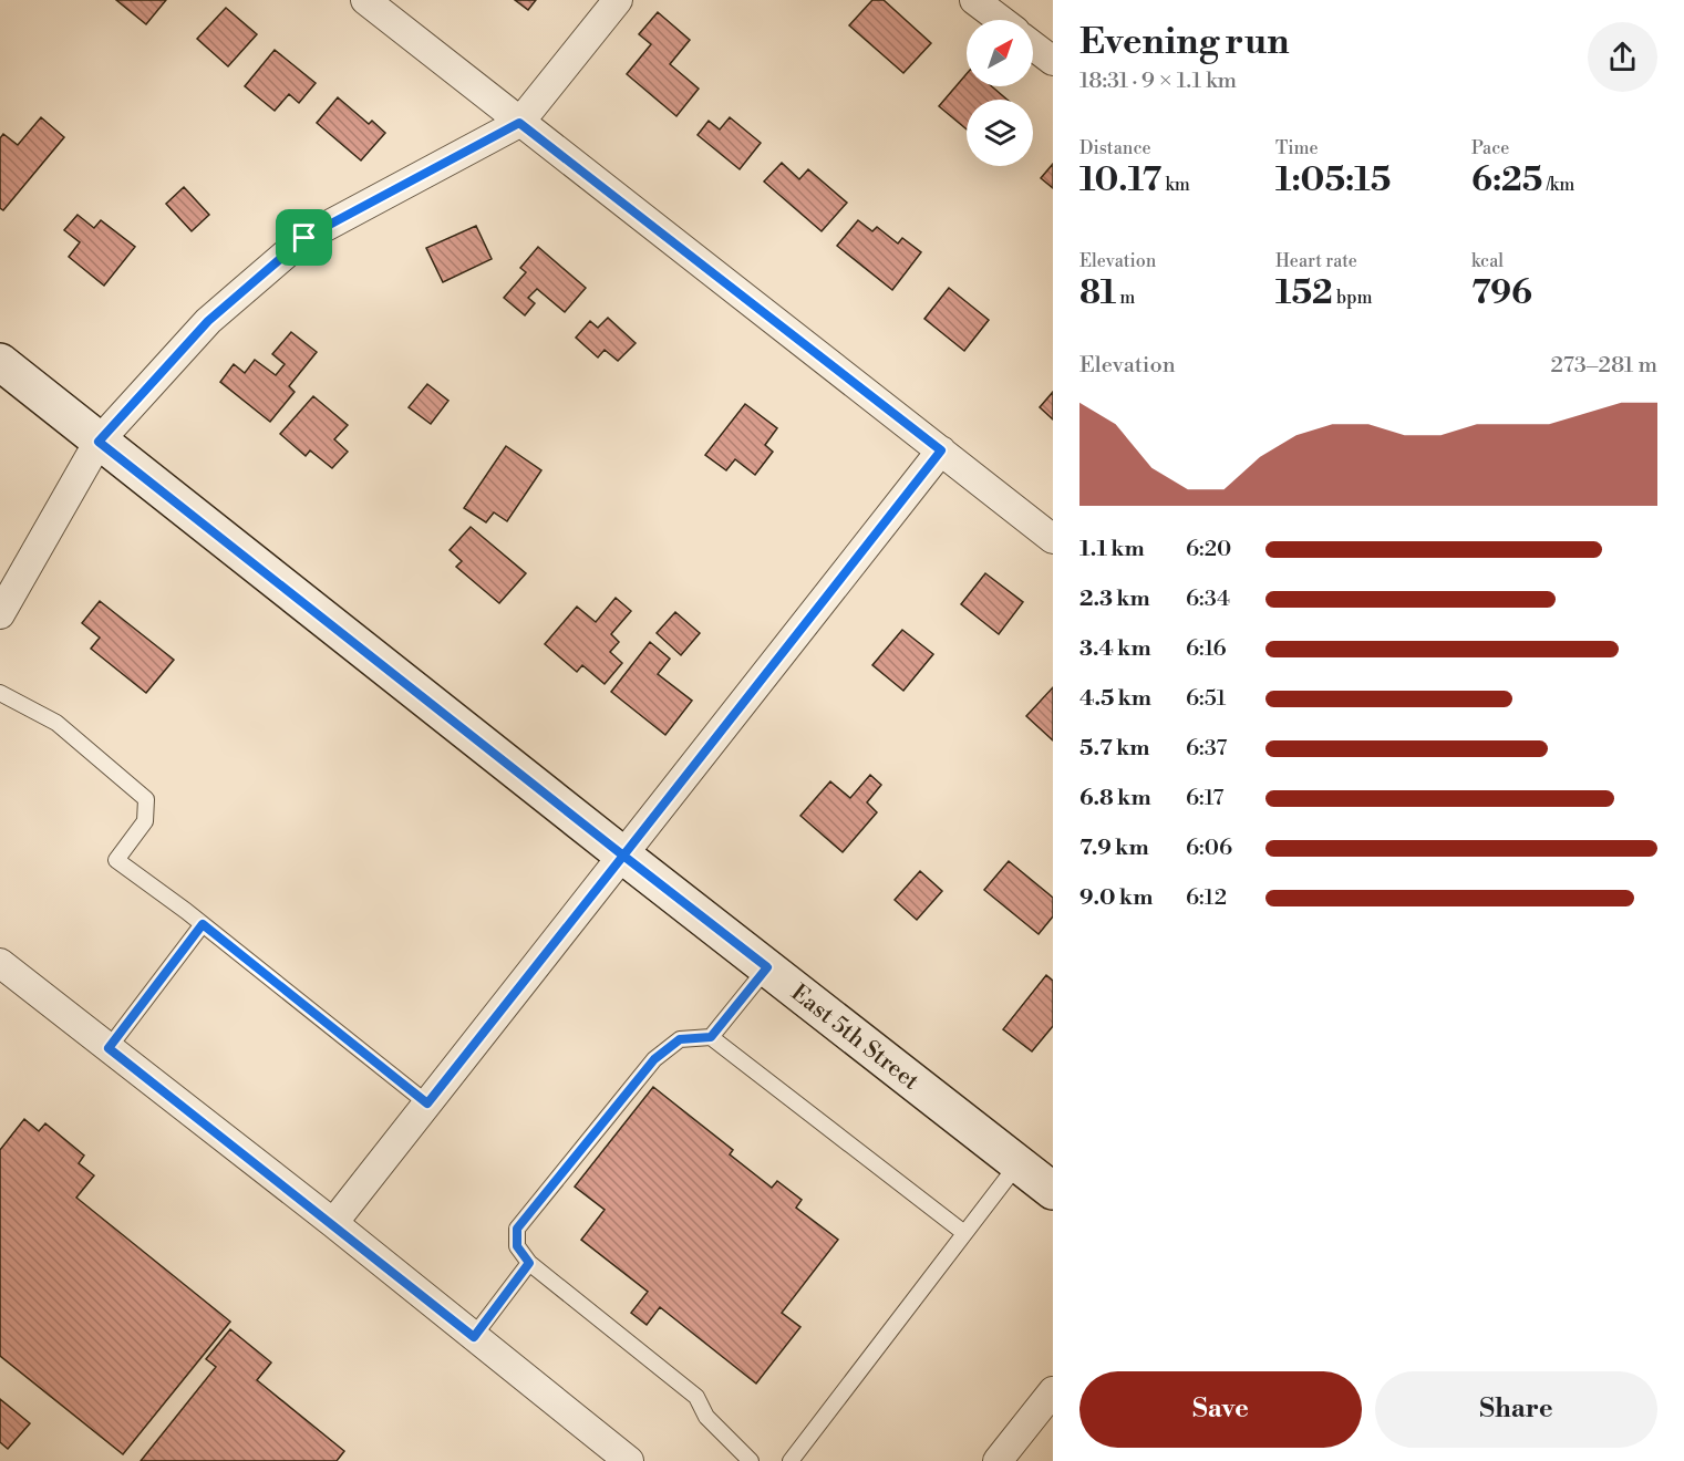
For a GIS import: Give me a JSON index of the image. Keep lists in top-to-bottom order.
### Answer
{
  "streets": {
    "main road": ["East 5th Street"]
  },
  "north": "top right",
  "page": {
    "heading": ["Evening run", "18:31 · 9 × 1.1 km"],
    "stats": [
      ["Distance", "10.17 km"],
      ["Time", "1:05:15"],
      ["Pace", "6:25 /km"],
      ["Elevation", "81 m"],
      ["Heart rate", "152 bpm"],
      ["kcal", "796"]
    ],
    "chart": ["Elevation", "273–281 m"],
    "list": [
      {
        "name": "1.1 km",
        "note": "6:20"
      },
      {
        "name": "2.3 km",
        "note": "6:34"
      },
      {
        "name": "3.4 km",
        "note": "6:16"
      },
      {
        "name": "4.5 km",
        "note": "6:51"
      },
      {
        "name": "5.7 km",
        "note": "6:37"
      },
      {
        "name": "6.8 km",
        "note": "6:17"
      },
      {
        "name": "7.9 km",
        "note": "6:06"
      },
      {
        "name": "9.0 km",
        "note": "6:12"
      }
    ],
    "buttons": ["Save", "Share"]
  }
}
